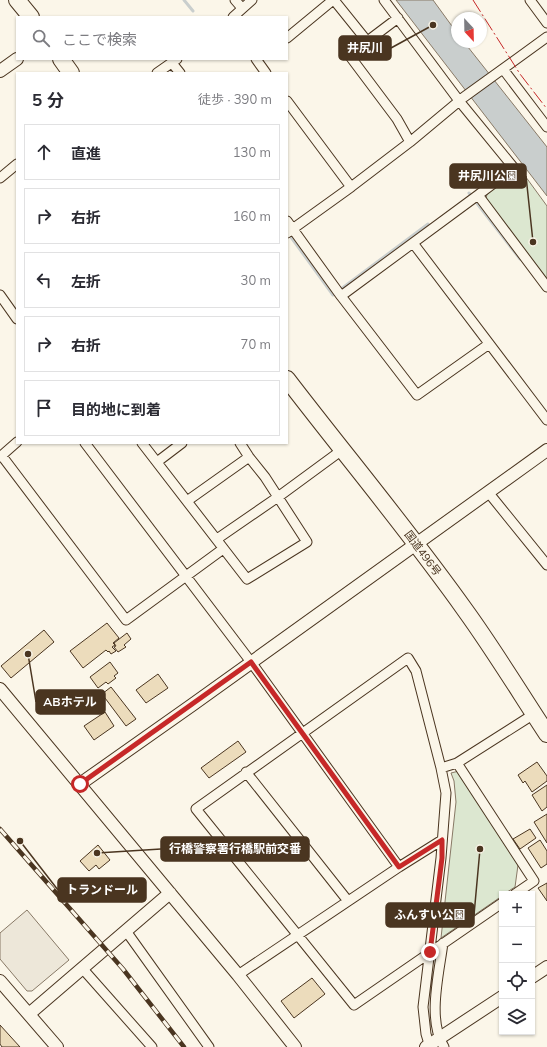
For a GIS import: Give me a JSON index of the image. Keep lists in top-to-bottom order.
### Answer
{
  "streets": {
    "highway": ["国道496号"]
  },
  "places": [
    "井尻川",
    "井尻川公園",
    "ABホテル",
    "トランドール",
    "ふんすい公園",
    "行橋警察署行橋駅前交番"
  ],
  "north": "bottom",
  "page": {
    "search": "ここで検索",
    "heading": ["5 分", "徒歩 · 390 m"],
    "list": [
      ["直進", "130 m"],
      ["右折", "160 m"],
      ["左折", "30 m"],
      ["右折", "70 m"],
      "目的地に到着"
    ],
    "map_buttons": ["+", "−"]
  }
}
